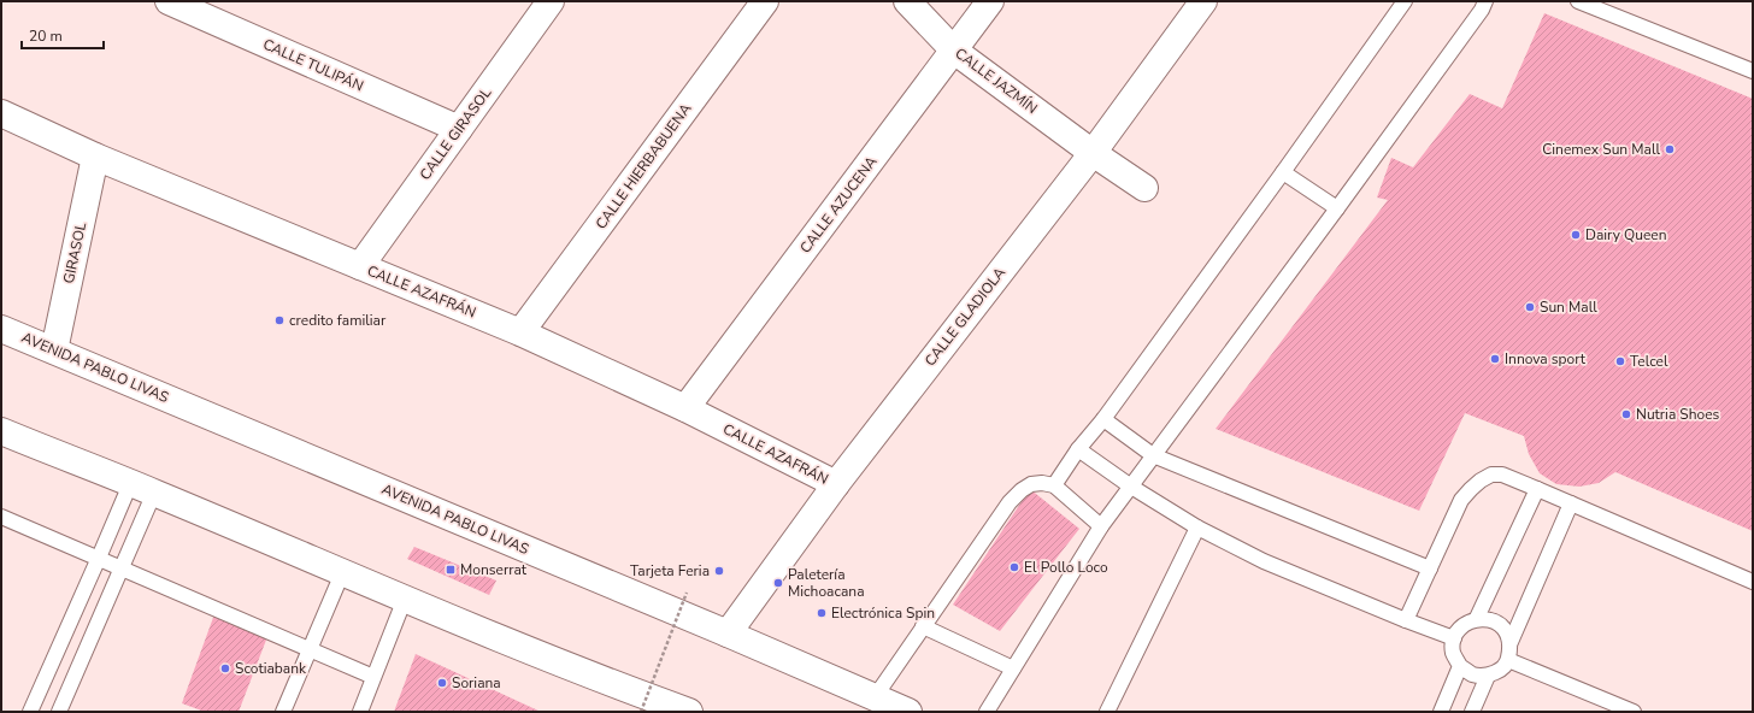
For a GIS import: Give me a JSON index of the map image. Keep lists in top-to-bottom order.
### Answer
{
  "streets": {
    "street": [
      "CALLE TULIPÁN",
      "CALLE JAZMÍN",
      "CALLE GIRASOL",
      "CALLE HIERBABUENA",
      "CALLE AZUCENA",
      "GIRASOL",
      "CALLE AZAFRÁN",
      "CALLE GLADIOLA",
      "AVENIDA PABLO LIVAS"
    ]
  },
  "crossings": [
    ["CALLE TULIPÁN", "CALLE GIRASOL"],
    ["CALLE JAZMÍN", "CALLE AZUCENA"],
    ["CALLE JAZMÍN", "CALLE GLADIOLA"],
    ["CALLE GIRASOL", "CALLE AZAFRÁN"],
    ["CALLE HIERBABUENA", "CALLE AZAFRÁN"],
    ["CALLE AZUCENA", "CALLE AZAFRÁN"],
    ["GIRASOL", "CALLE AZAFRÁN"],
    ["GIRASOL", "AVENIDA PABLO LIVAS"],
    ["CALLE AZAFRÁN", "CALLE GLADIOLA"],
    ["CALLE GLADIOLA", "AVENIDA PABLO LIVAS"]
  ],
  "places": {
    "other": [
      "Cinemex Sun Mall",
      "Dairy Queen",
      "Sun Mall",
      "credito familiar",
      "Innova sport",
      "Telcel",
      "Nutria Shoes",
      "El Pollo Loco",
      "Tarjeta Feria",
      "Paletería Michoacana",
      "Electrónica Spin",
      "Scotiabank",
      "Soriana"
    ],
    "transit": ["Monserrat"]
  },
  "scale_bar": "20 m"
}
